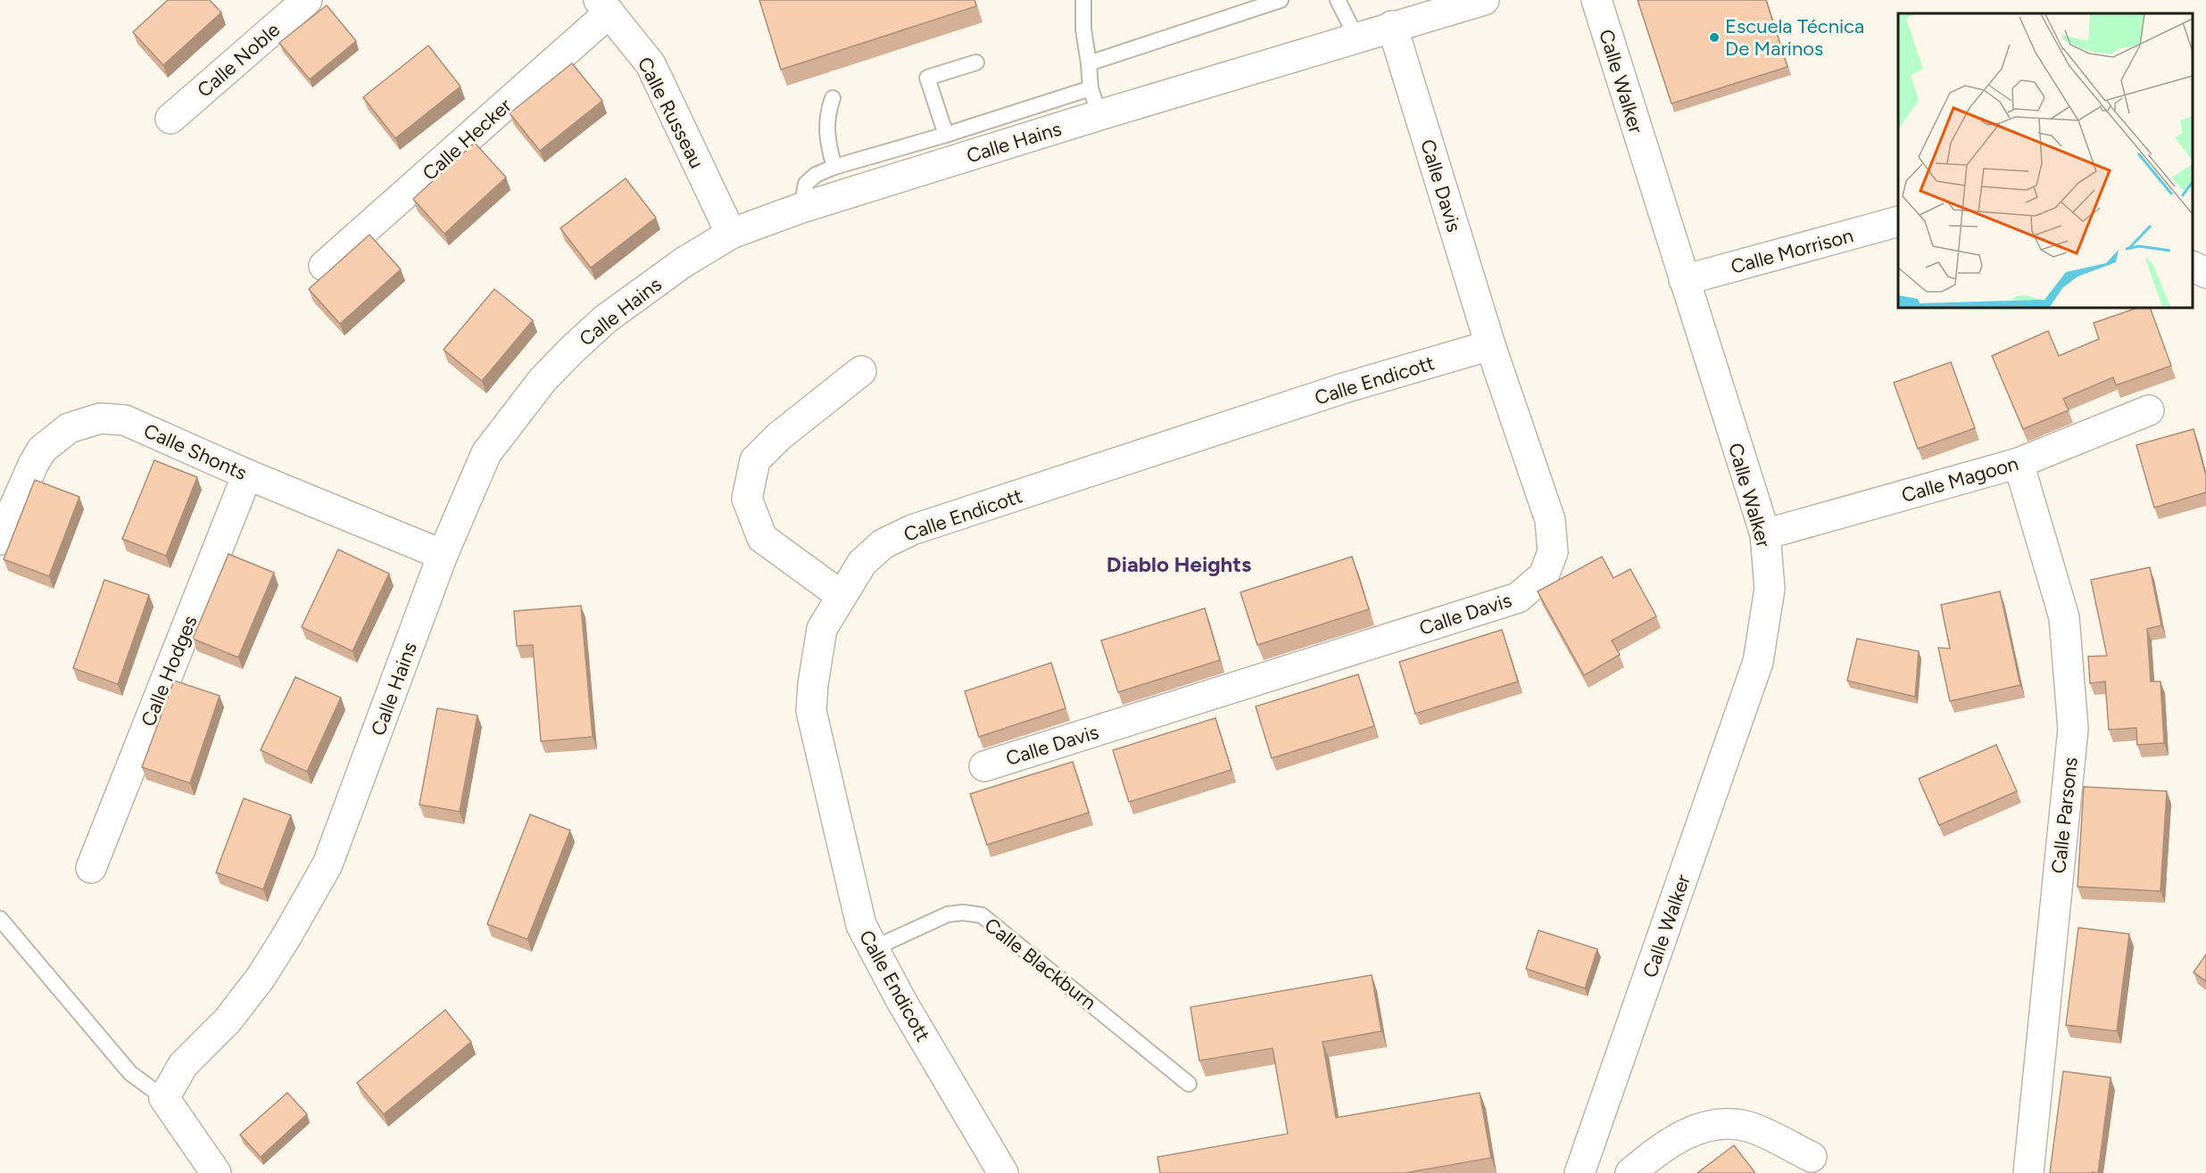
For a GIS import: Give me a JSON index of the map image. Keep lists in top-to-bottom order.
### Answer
{
  "streets": {
    "street": [
      "Calle Noble",
      "Calle Walker",
      "Calle Russeau",
      "Calle Hecker",
      "Calle Hains",
      "Calle Davis",
      "Calle Morrison",
      "Calle Endicott",
      "Calle Shonts",
      "Calle Magoon",
      "Calle Hodges",
      "Calle Parsons"
    ],
    "lane": ["Calle Blackburn"]
  },
  "crossings": [
    ["Calle Walker", "Calle Morrison"],
    ["Calle Walker", "Calle Magoon"],
    ["Calle Russeau", "Calle Hecker"],
    ["Calle Russeau", "Calle Hains"],
    ["Calle Hains", "Calle Davis"],
    ["Calle Hains", "Calle Shonts"],
    ["Calle Davis", "Calle Endicott"],
    ["Calle Endicott", "Calle Blackburn"],
    ["Calle Shonts", "Calle Hodges"],
    ["Calle Magoon", "Calle Parsons"]
  ],
  "districts": ["Diablo Heights"],
  "places": ["Escuela Técnica De Marinos"]
}
